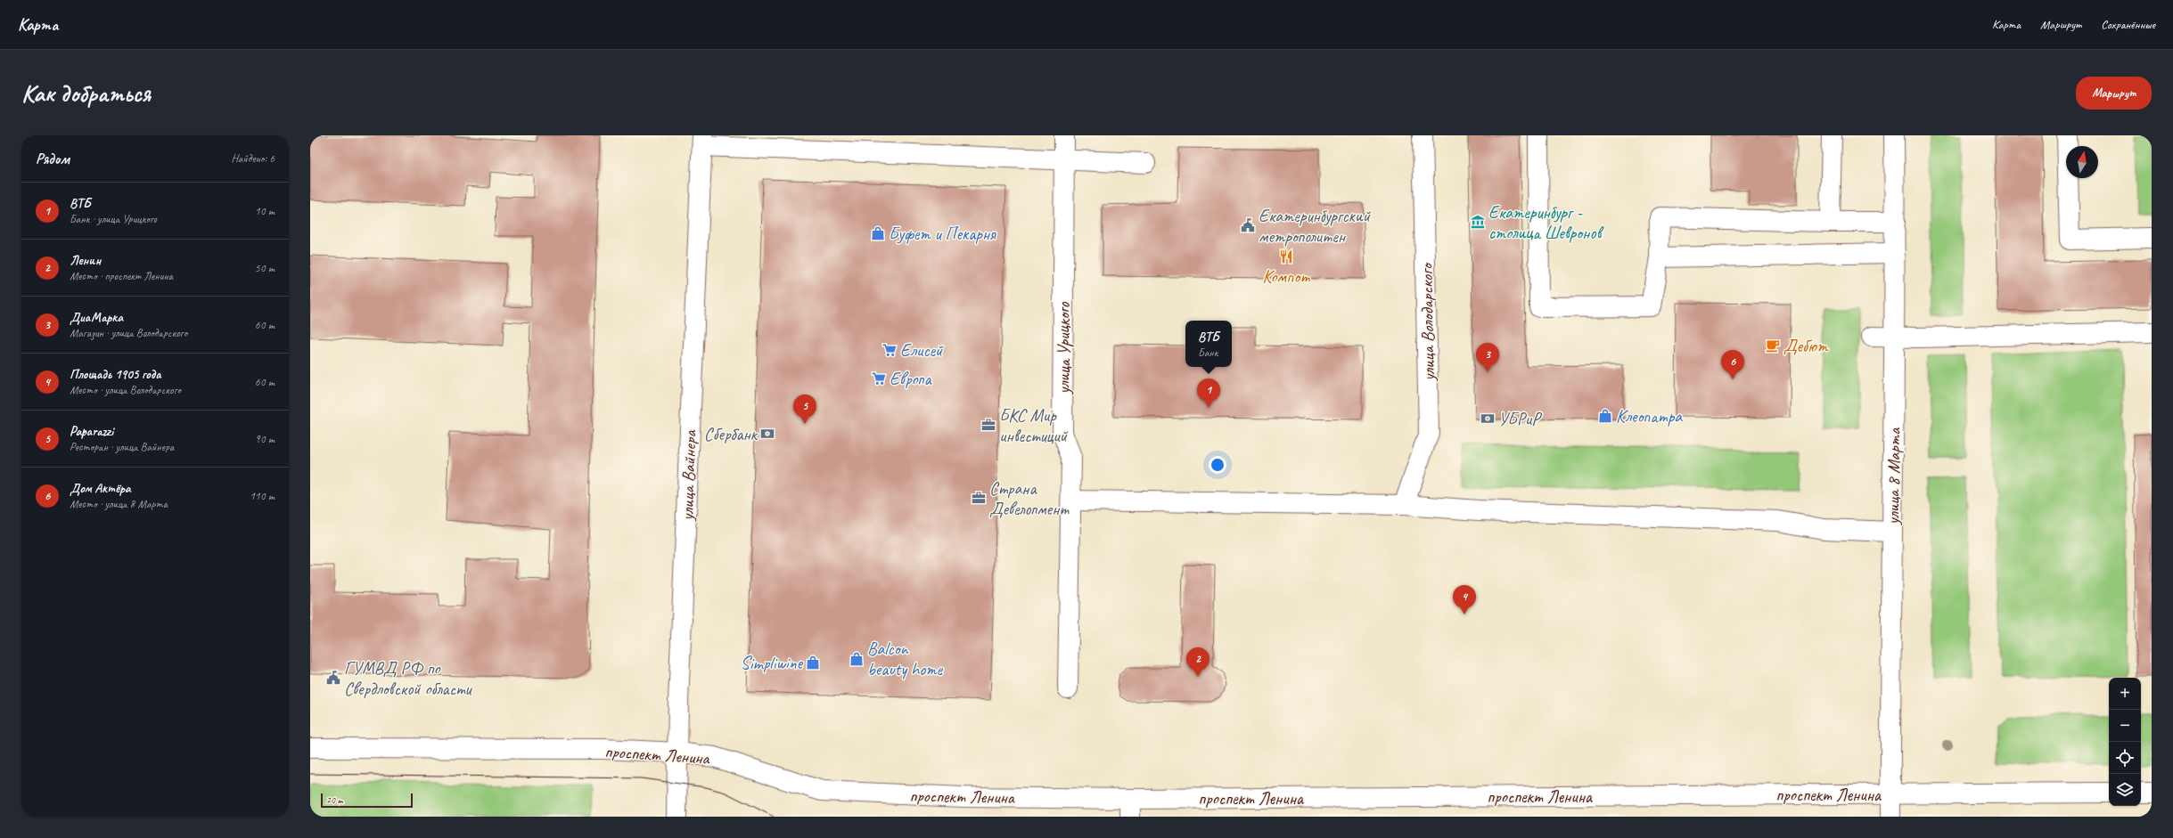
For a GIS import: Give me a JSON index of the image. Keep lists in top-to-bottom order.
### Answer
{
  "streets": {
    "street": [
      "улица Володарского",
      "улица Урицкого",
      "улица Вайнера",
      "улица 8 Марта",
      "проспект Ленина"
    ]
  },
  "crossings": [
    ["улица Вайнера", "проспект Ленина"],
    ["улица 8 Марта", "проспект Ленина"]
  ],
  "places": {
    "museum": ["Екатеринбург - столица Шевронов"],
    "public building": ["Екатеринбургский метрополитен", "ГУМВД РФ по Свердловской области"],
    "shop": [
      "Буфет и Пекарня",
      "Клеопатра",
      "Balcon beauty home",
      "Simpliwine"
    ],
    "restaurant": ["Компот"],
    "cafe": ["Дебют"],
    "supermarket": ["Елисей", "Европа"],
    "bank": ["УБРиР", "Сбербанк"],
    "office": ["БКС Мир инвестиций", "Страна Девелопмент"]
  },
  "scale_bar": "20 m",
  "north": "top",
  "page": {
    "header": "Карта",
    "nav": ["Карта", "Маршрут", "Сохранённые"],
    "buttons": "Маршрут",
    "title": "Как добраться",
    "heading": ["Рядом", "Найдено: 6"],
    "list": [
      {
        "mark": "1",
        "name": "ВТБ",
        "note": "Банк · улица Урицкого",
        "value": "10 m"
      },
      {
        "mark": "2",
        "name": "Ленин",
        "note": "Место · проспект Ленина",
        "value": "50 m"
      },
      {
        "mark": "3",
        "name": "ДиаМарка",
        "note": "Магазин · улица Володарского",
        "value": "60 m"
      },
      {
        "mark": "4",
        "name": "Площадь 1905 года",
        "note": "Место · улица Володарского",
        "value": "60 m"
      },
      {
        "mark": "5",
        "name": "Paparazzi",
        "note": "Ресторан · улица Вайнера",
        "value": "90 m"
      },
      {
        "mark": "6",
        "name": "Дом Актёра",
        "note": "Место · улица 8 Марта",
        "value": "110 m"
      }
    ],
    "popup": ["ВТБ", "Банк"],
    "pins": [
      "3",
      "6",
      "1",
      "5",
      "4",
      "2"
    ],
    "map_buttons": ["+", "−"],
    "scale": "20 m"
  }
}
